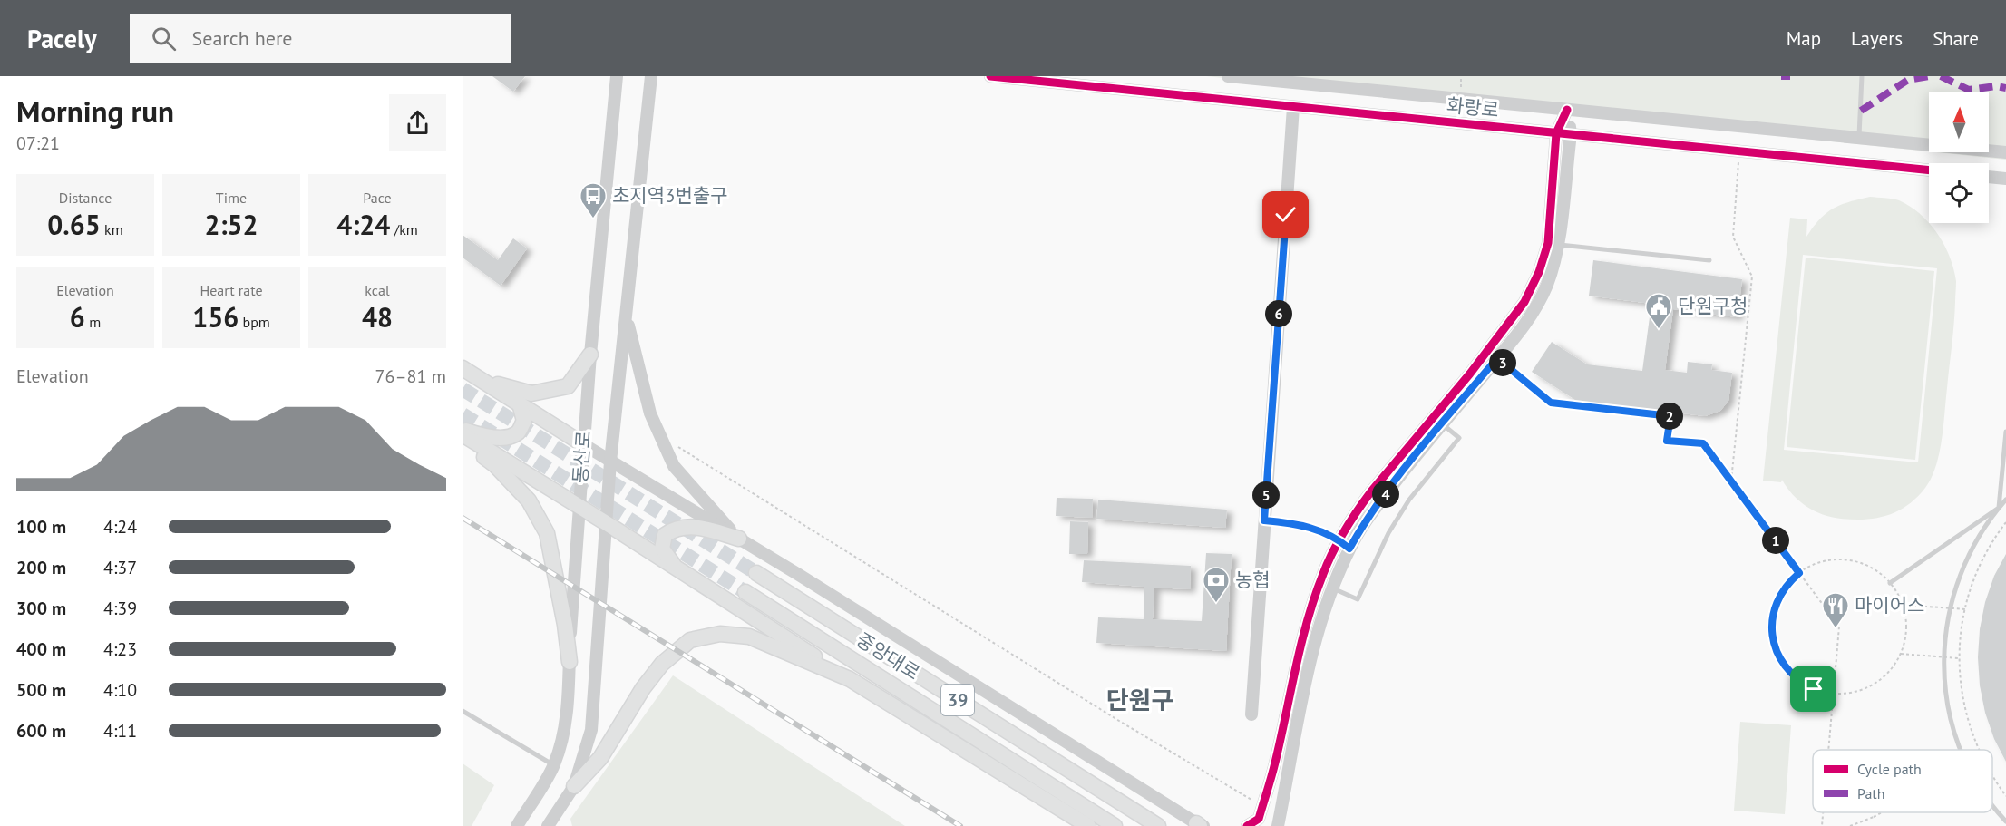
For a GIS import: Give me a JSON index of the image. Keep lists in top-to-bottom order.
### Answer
{
  "streets": {
    "main road": ["중앙대로", "39"],
    "street": ["화랑로", "동산로"]
  },
  "districts": ["단원구"],
  "places": {
    "bus stop": ["초지역3번출구"],
    "public building": ["단원구청"],
    "bank": ["농협"],
    "restaurant": ["마이어스"]
  },
  "legend": ["Cycle path", "Path"],
  "north": "top",
  "page": {
    "header": "Pacely",
    "search": "Search here",
    "nav": ["Map", "Layers", "Share"],
    "heading": ["Morning run", "07:21"],
    "stats": [
      ["Distance", "0.65 km"],
      ["Time", "2:52"],
      ["Pace", "4:24 /km"],
      ["Elevation", "6 m"],
      ["Heart rate", "156 bpm"],
      ["kcal", "48"]
    ],
    "pins": [
      "6",
      "3",
      "2",
      "4",
      "5",
      "1"
    ],
    "chart": ["Elevation", "76–81 m"],
    "list": [
      {
        "name": "100 m",
        "note": "4:24"
      },
      {
        "name": "200 m",
        "note": "4:37"
      },
      {
        "name": "300 m",
        "note": "4:39"
      },
      {
        "name": "400 m",
        "note": "4:23"
      },
      {
        "name": "500 m",
        "note": "4:10"
      },
      {
        "name": "600 m",
        "note": "4:11"
      }
    ]
  }
}
